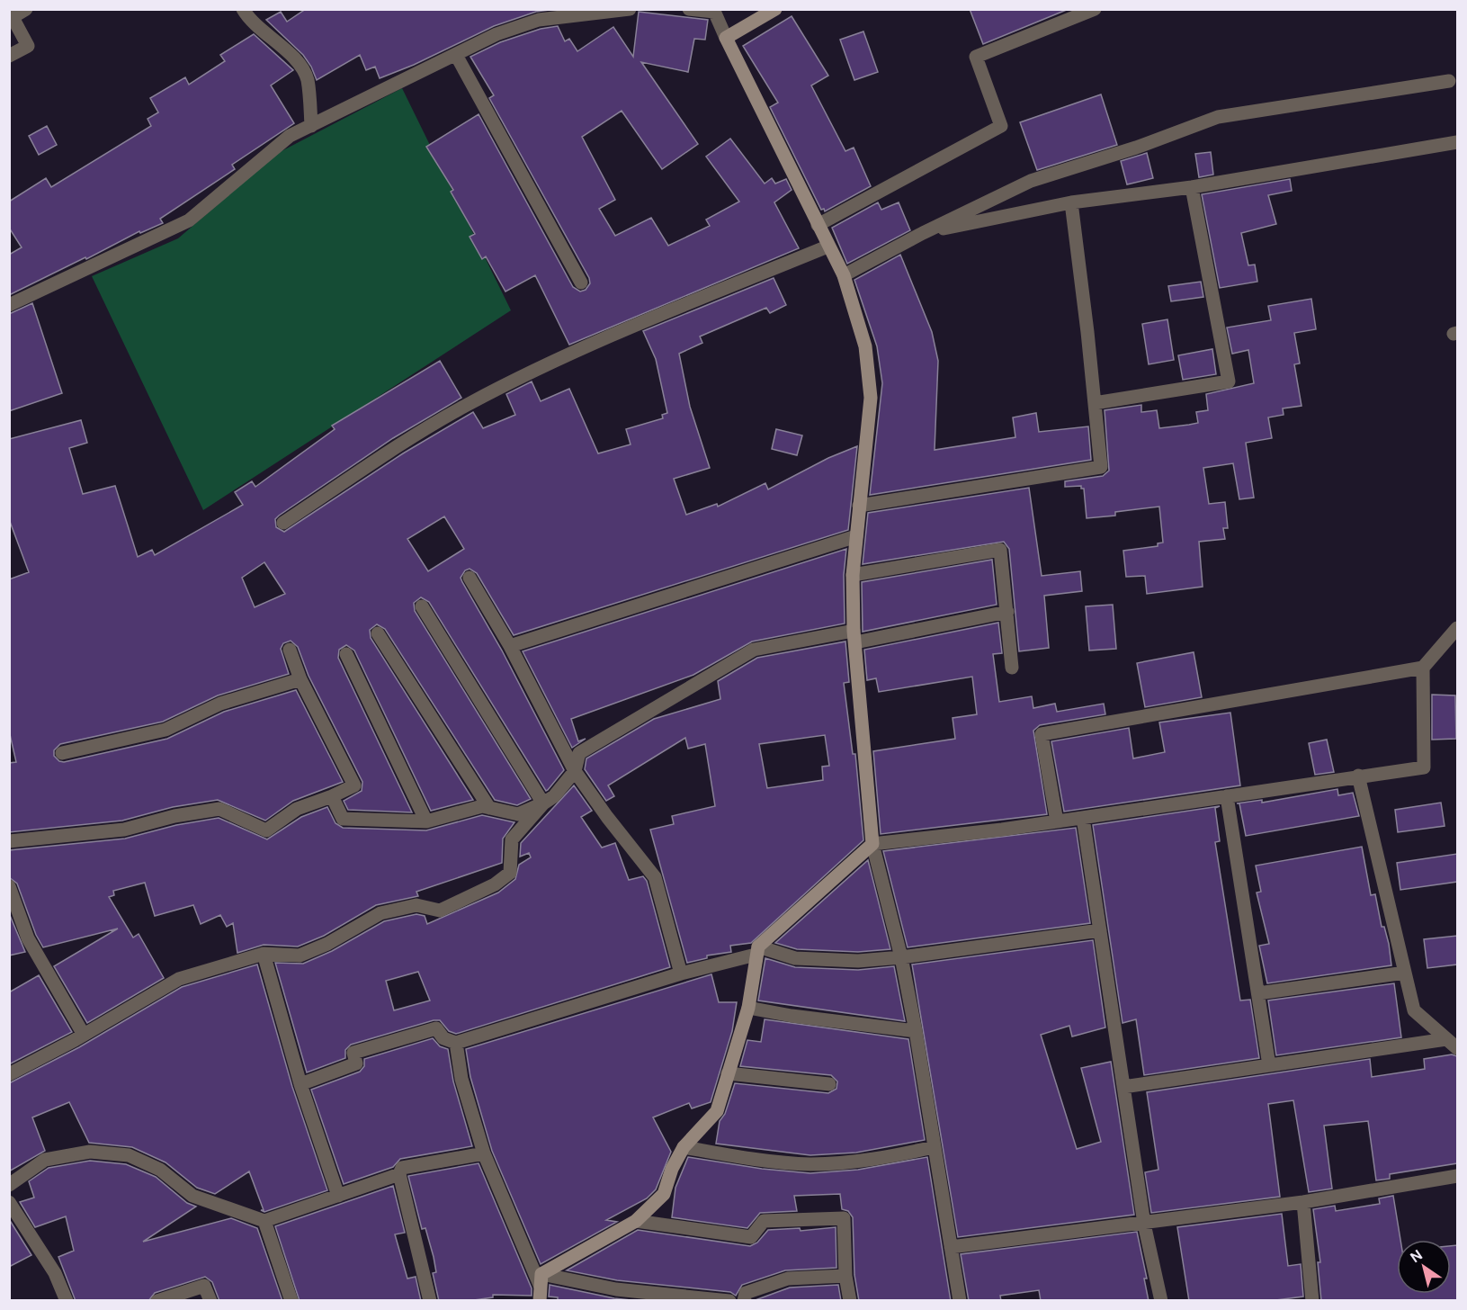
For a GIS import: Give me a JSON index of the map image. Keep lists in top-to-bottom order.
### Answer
{
  "north": "top left"
}
